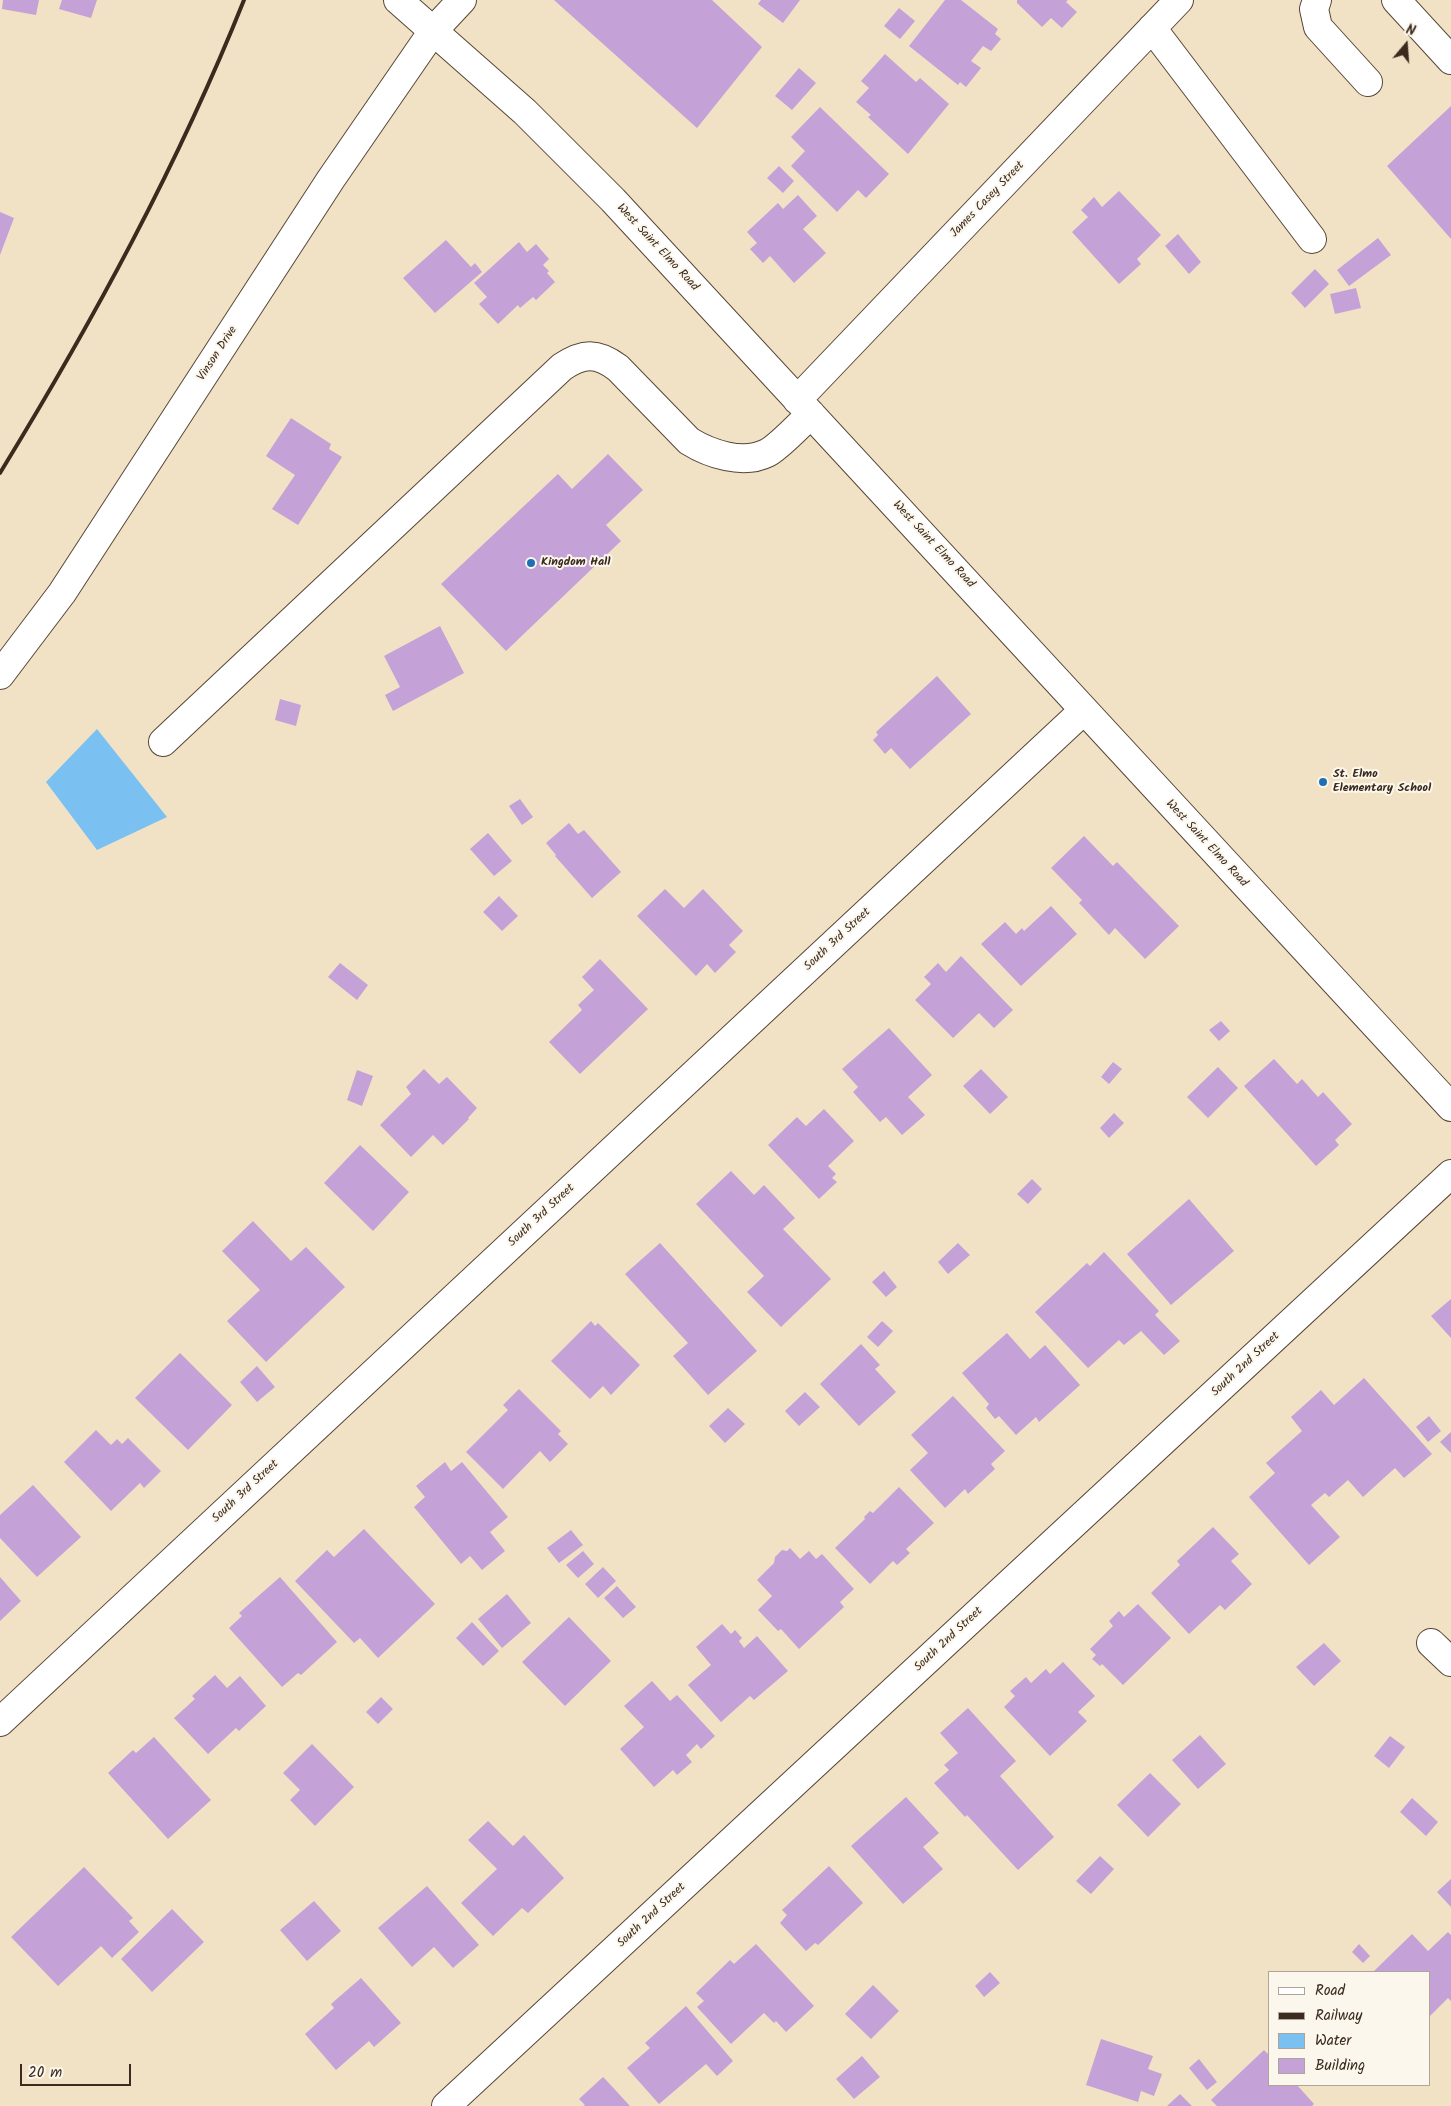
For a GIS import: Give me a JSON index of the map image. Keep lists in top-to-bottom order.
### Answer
{
  "streets": {
    "street": [
      "James Casey Street",
      "West Saint Elmo Road",
      "Vinson Drive",
      "South 3rd Street",
      "South 2nd Street"
    ]
  },
  "crossings": [
    ["James Casey Street", "West Saint Elmo Road"],
    ["West Saint Elmo Road", "Vinson Drive"],
    ["West Saint Elmo Road", "South 3rd Street"]
  ],
  "places": ["Kingdom Hall", "St. Elmo Elementary School"],
  "legend": [
    "Road",
    "Railway",
    "Water",
    "Building"
  ],
  "scale_bar": "20 m",
  "north": "top"
}
